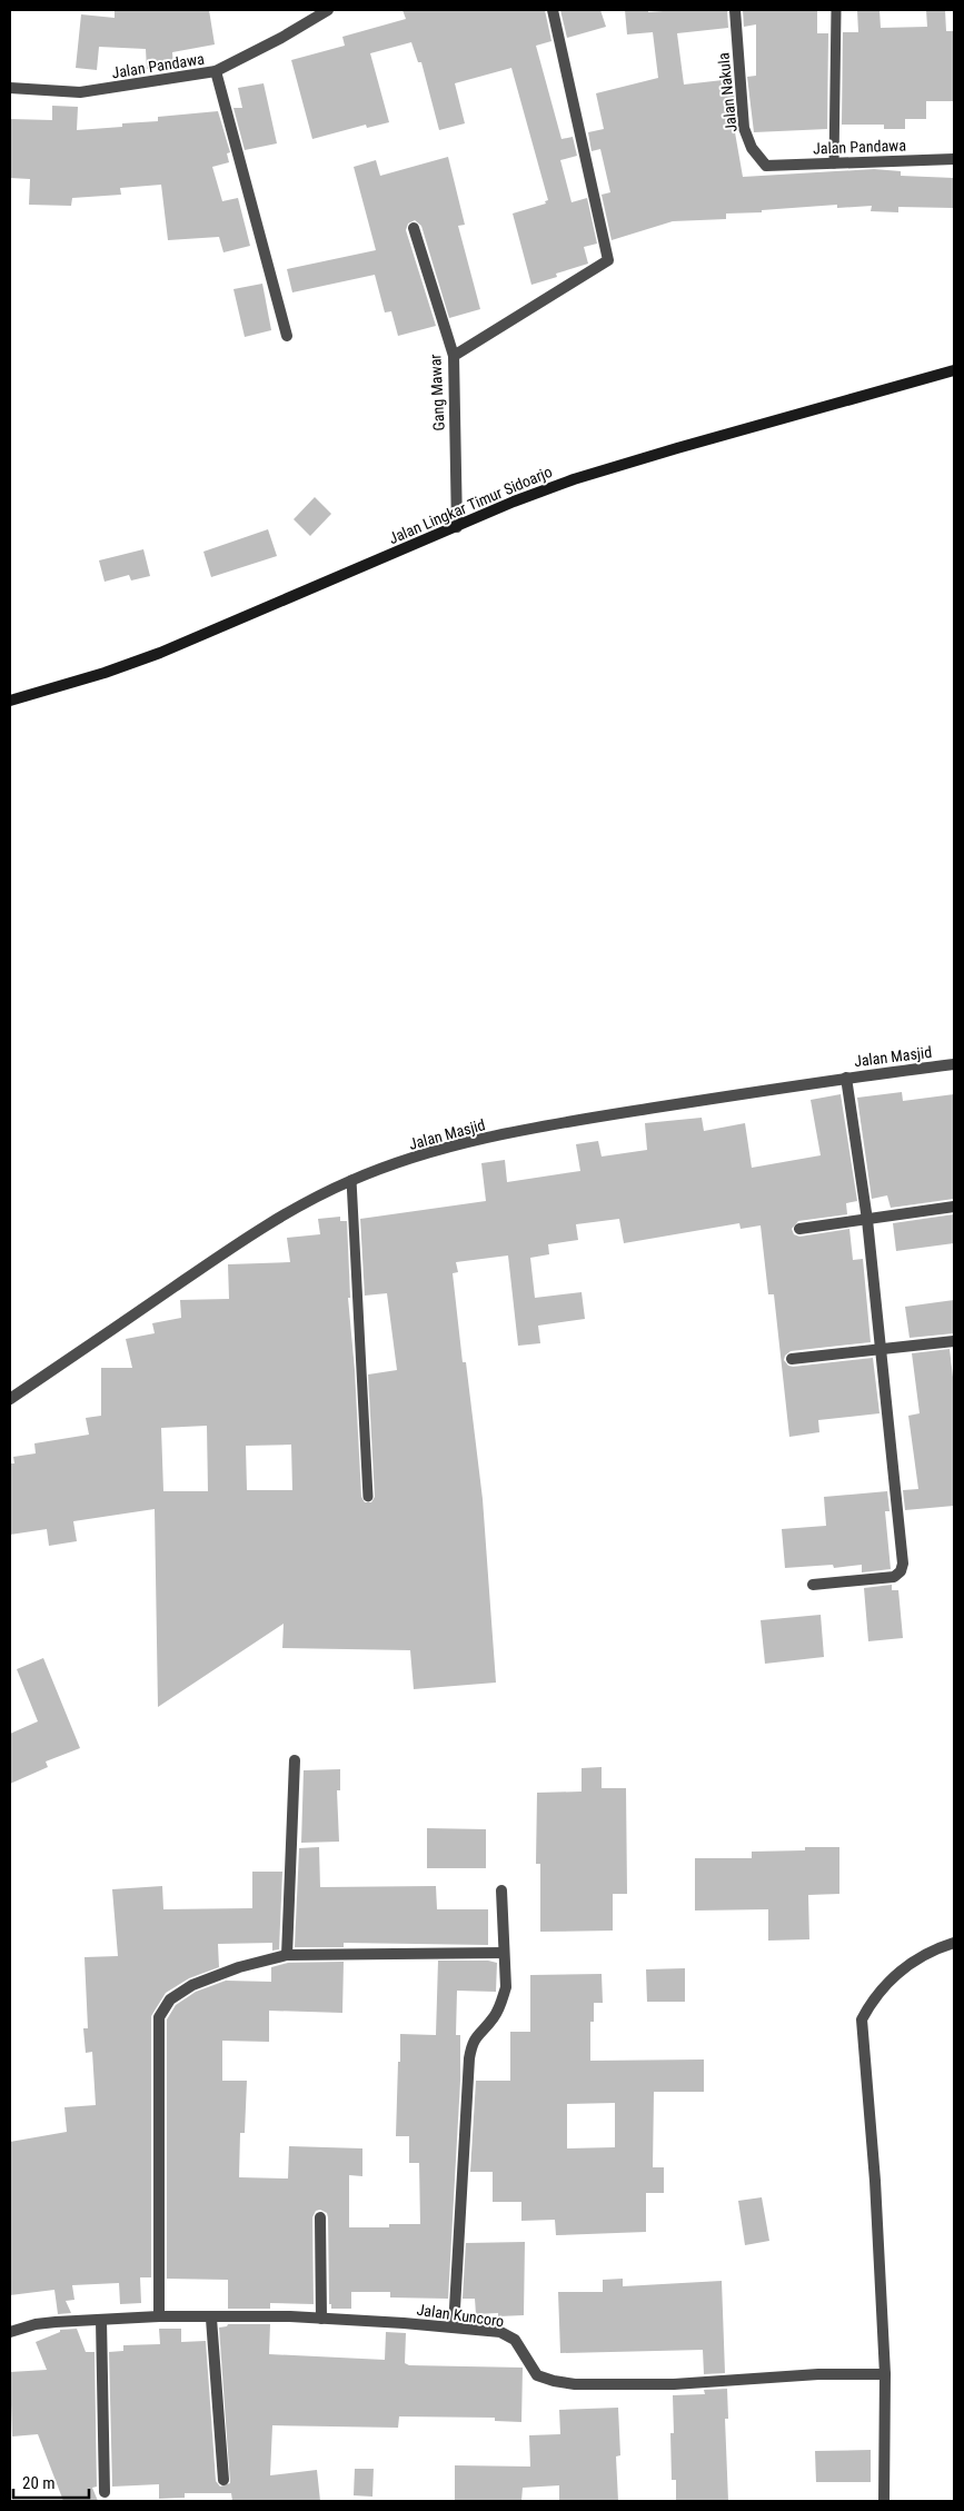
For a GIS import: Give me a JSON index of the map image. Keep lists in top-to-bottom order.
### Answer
{
  "streets": {
    "main road": ["Jalan Lingkar Timur Sidoarjo"],
    "street": [
      "Jalan Pandawa",
      "Jalan Nakula",
      "Gang Mawar",
      "Jalan Masjid",
      "Jalan Kuncoro"
    ]
  },
  "crossings": [
    ["Jalan Pandawa", "Jalan Nakula"],
    ["Gang Mawar", "Jalan Lingkar Timur Sidoarjo"]
  ],
  "scale_bar": "20 m"
}
